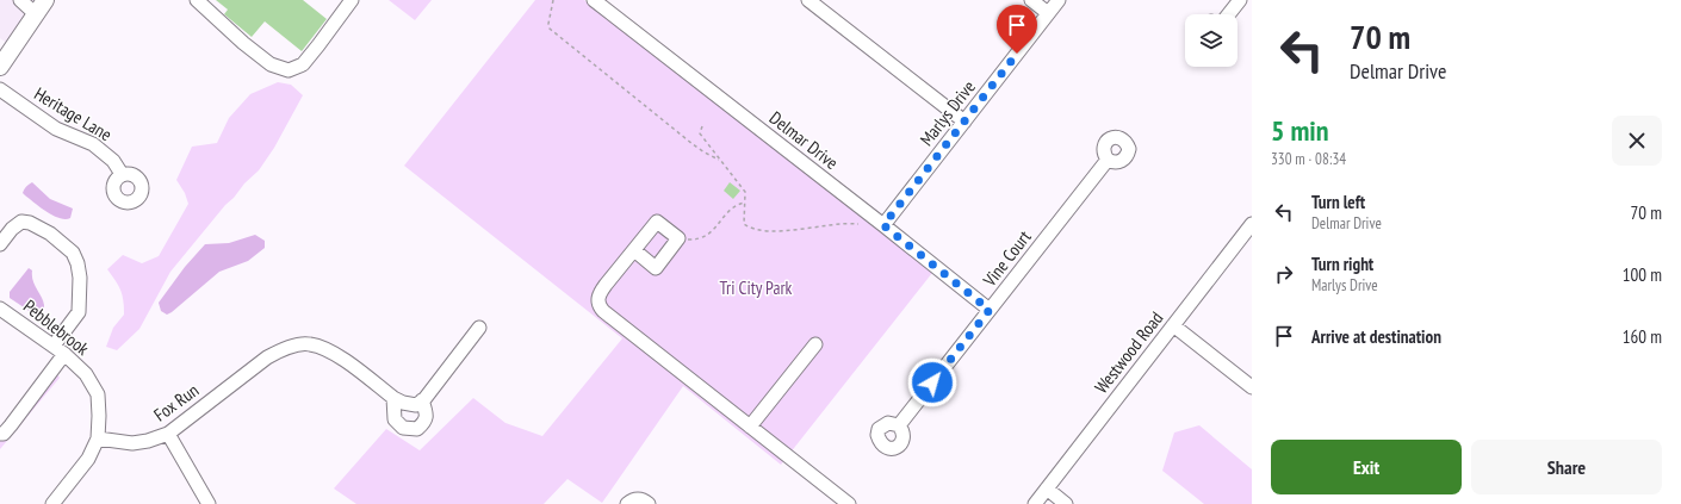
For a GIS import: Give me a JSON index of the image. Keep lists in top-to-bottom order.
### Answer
{
  "streets": {
    "street": [
      "Marlys Drive",
      "Heritage Lane",
      "Delmar Drive",
      "Vine Court",
      "Pebblebrook",
      "Westwood Road",
      "Fox Run"
    ]
  },
  "crossings": [
    ["Marlys Drive", "Delmar Drive"],
    ["Delmar Drive", "Vine Court"],
    ["Pebblebrook", "Fox Run"]
  ],
  "parks": ["Tri City Park"],
  "page": {
    "turn": ["70 m", "Delmar Drive"],
    "heading": ["5 min", "330 m · 08:34"],
    "list": [
      {
        "name": "Turn left",
        "note": "Delmar Drive",
        "value": "70 m"
      },
      {
        "name": "Turn right",
        "note": "Marlys Drive",
        "value": "100 m"
      },
      {
        "name": "Arrive at destination",
        "value": "160 m"
      }
    ],
    "buttons": ["Exit", "Share"]
  }
}
